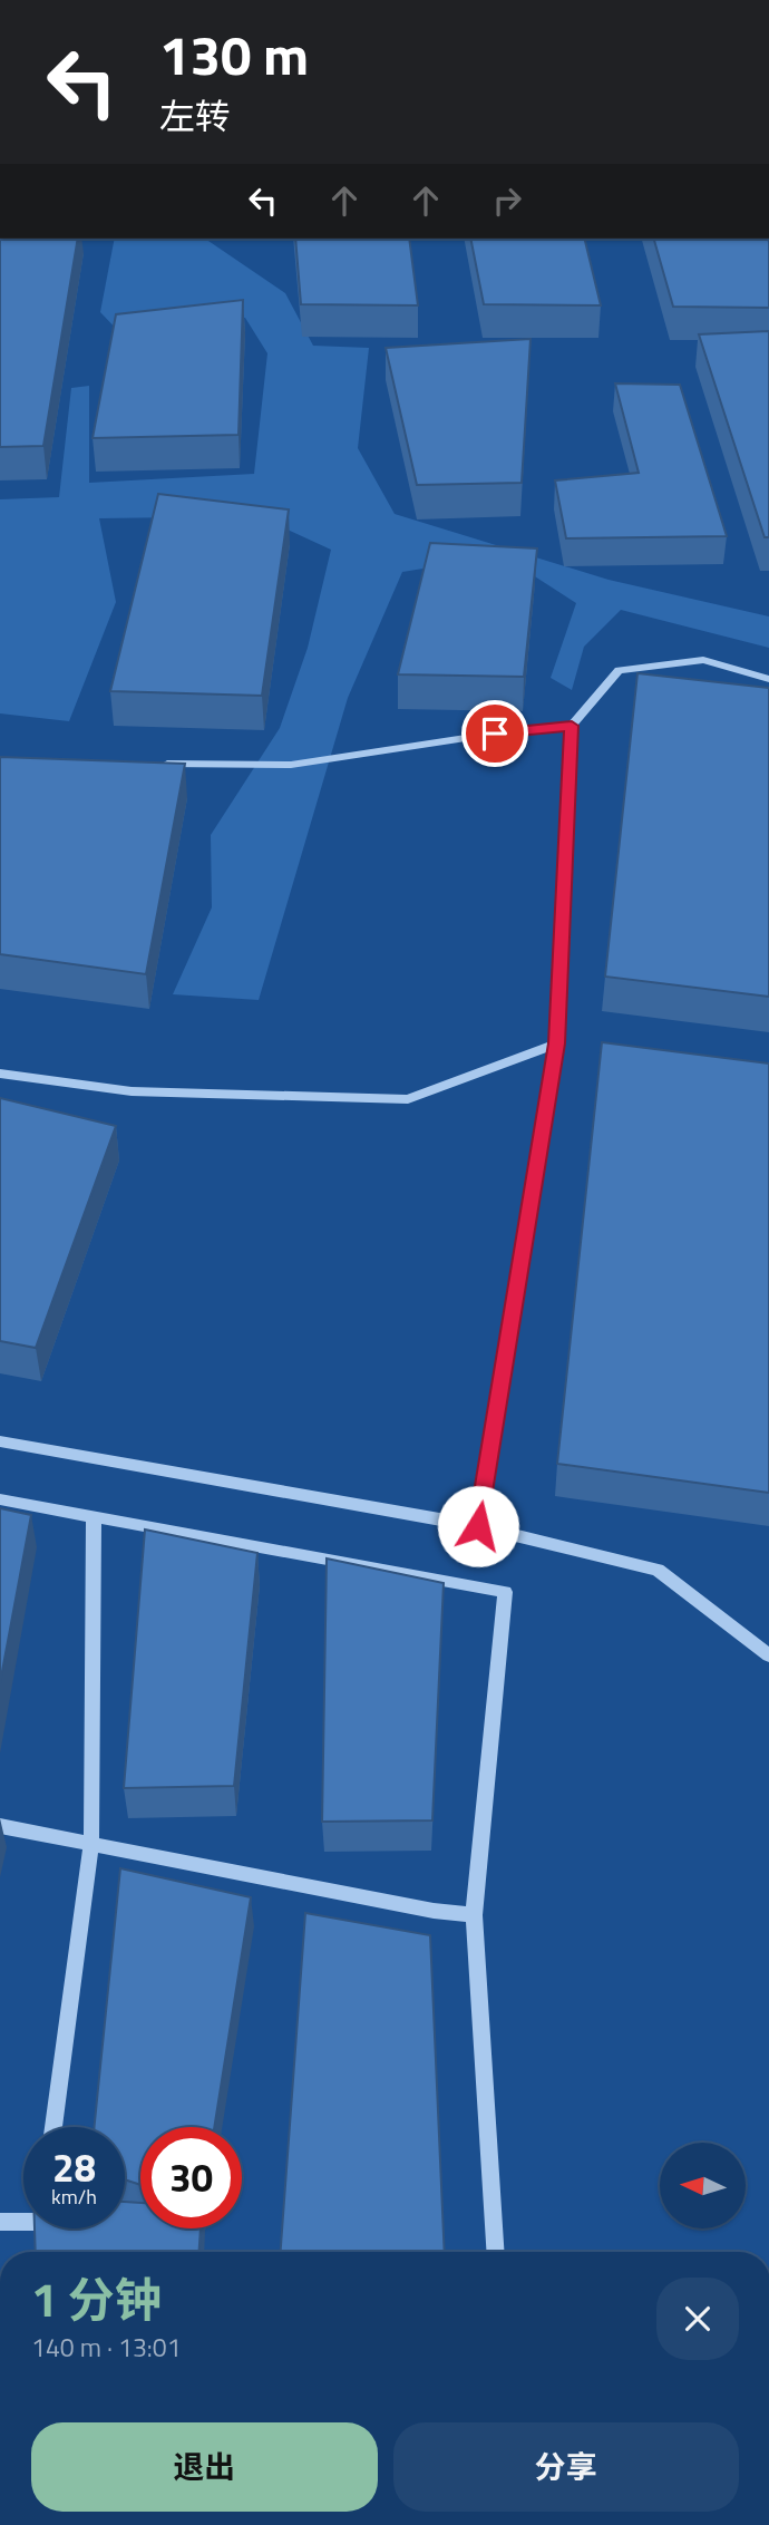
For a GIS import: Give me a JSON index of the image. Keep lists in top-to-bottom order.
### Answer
{
  "north": "left",
  "page": {
    "turn": ["130 m", "左转"],
    "speed": "28 km/h",
    "limit": "30",
    "heading": ["1 分钟", "140 m · 13:01"],
    "buttons": ["退出", "分享"]
  }
}
